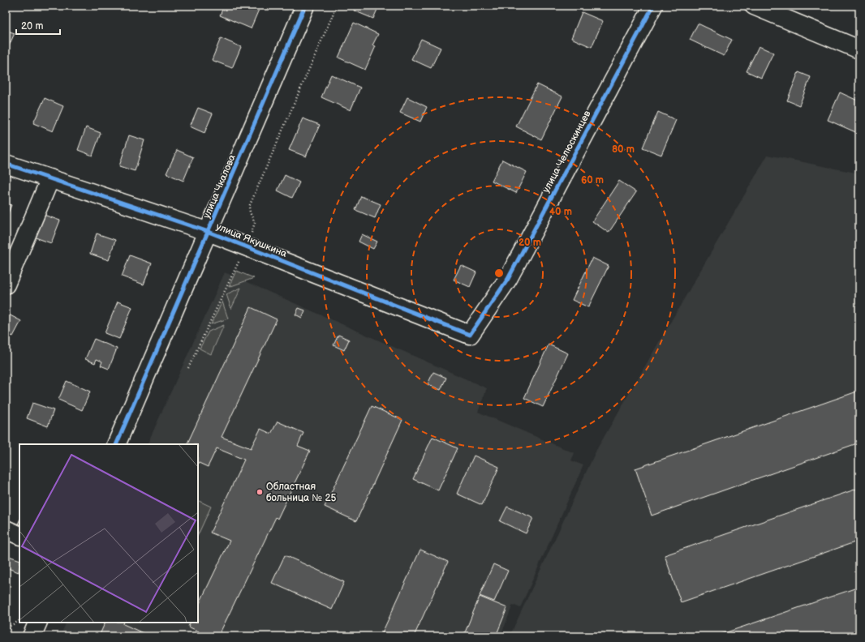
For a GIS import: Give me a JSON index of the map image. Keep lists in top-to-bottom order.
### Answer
{
  "streets": {
    "street": ["улица Челюскинцев", "улица Чкалова", "улица Якушкина"]
  },
  "crossings": [
    ["улица Челюскинцев", "улица Якушкина"],
    ["улица Чкалова", "улица Якушкина"]
  ],
  "places": ["Областная больница № 25"],
  "scale_bar": "20 m",
  "rings": [
    "80 m",
    "60 m",
    "40 m",
    "20 m"
  ]
}
